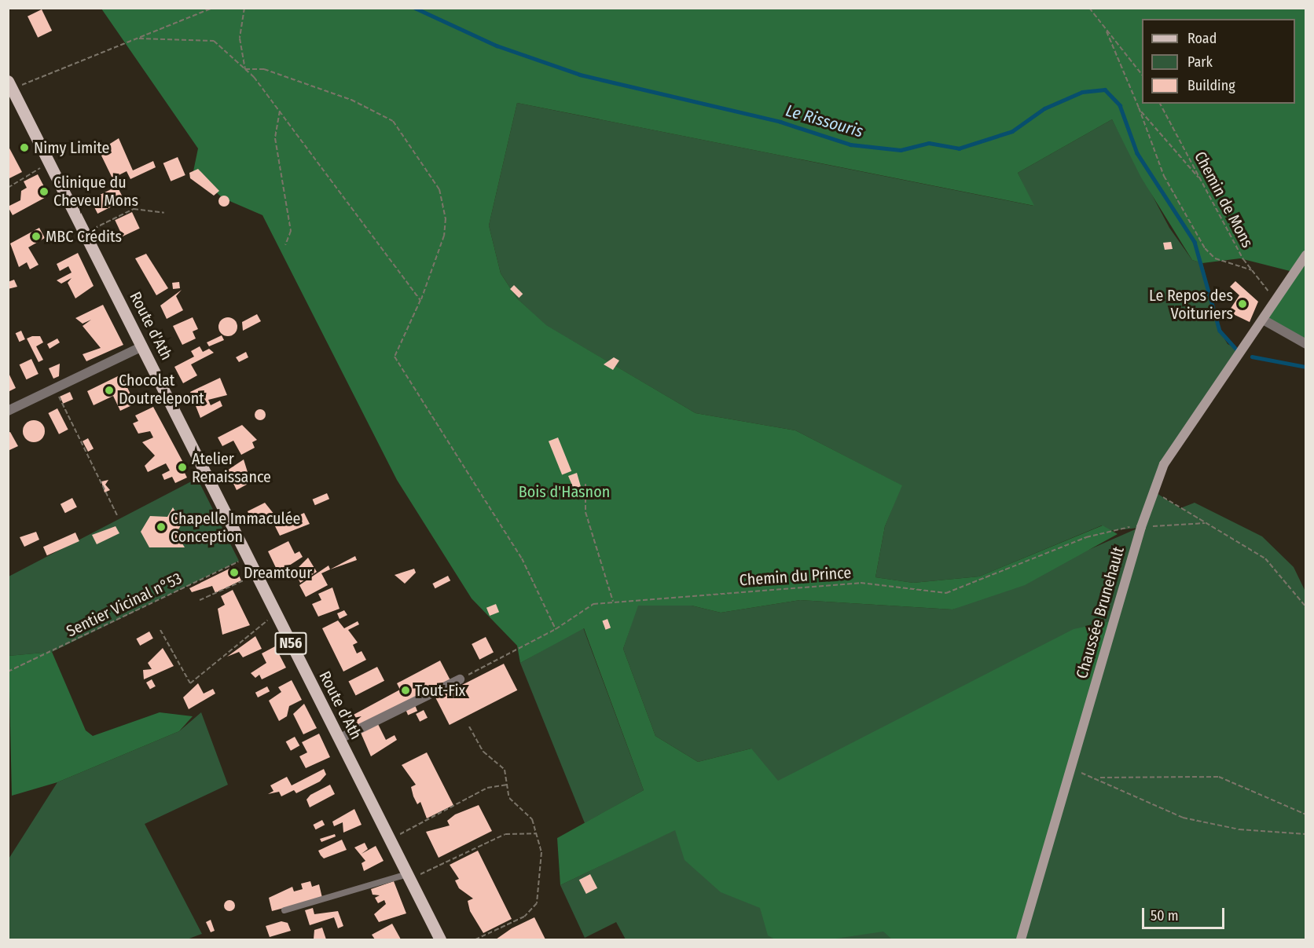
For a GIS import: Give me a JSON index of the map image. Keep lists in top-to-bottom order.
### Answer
{
  "streets": {
    "main road": ["Route d'Ath", "Chaussée Brunehault", "N56"],
    "path": ["Chemin de Mons", "Chemin du Prince", "Sentier Vicinal n°53"]
  },
  "crossings": [
    ["Chemin de Mons", "Chaussée Brunehault"],
    ["Route d'Ath", "Sentier Vicinal n°53"],
    ["Chemin du Prince", "Chaussée Brunehault"]
  ],
  "water": ["Le Rissouris"],
  "parks": ["Bois d'Hasnon"],
  "places": [
    "Nimy Limite",
    "Clinique du Cheveu Mons",
    "MBC Crédits",
    "Le Repos des Voituriers",
    "Chocolat Doutrelepont",
    "Atelier Renaissance",
    "Chapelle Immaculée Conception",
    "Dreamtour",
    "Tout-Fix"
  ],
  "legend": ["Road", "Park", "Building"],
  "scale_bar": "50 m"
}
